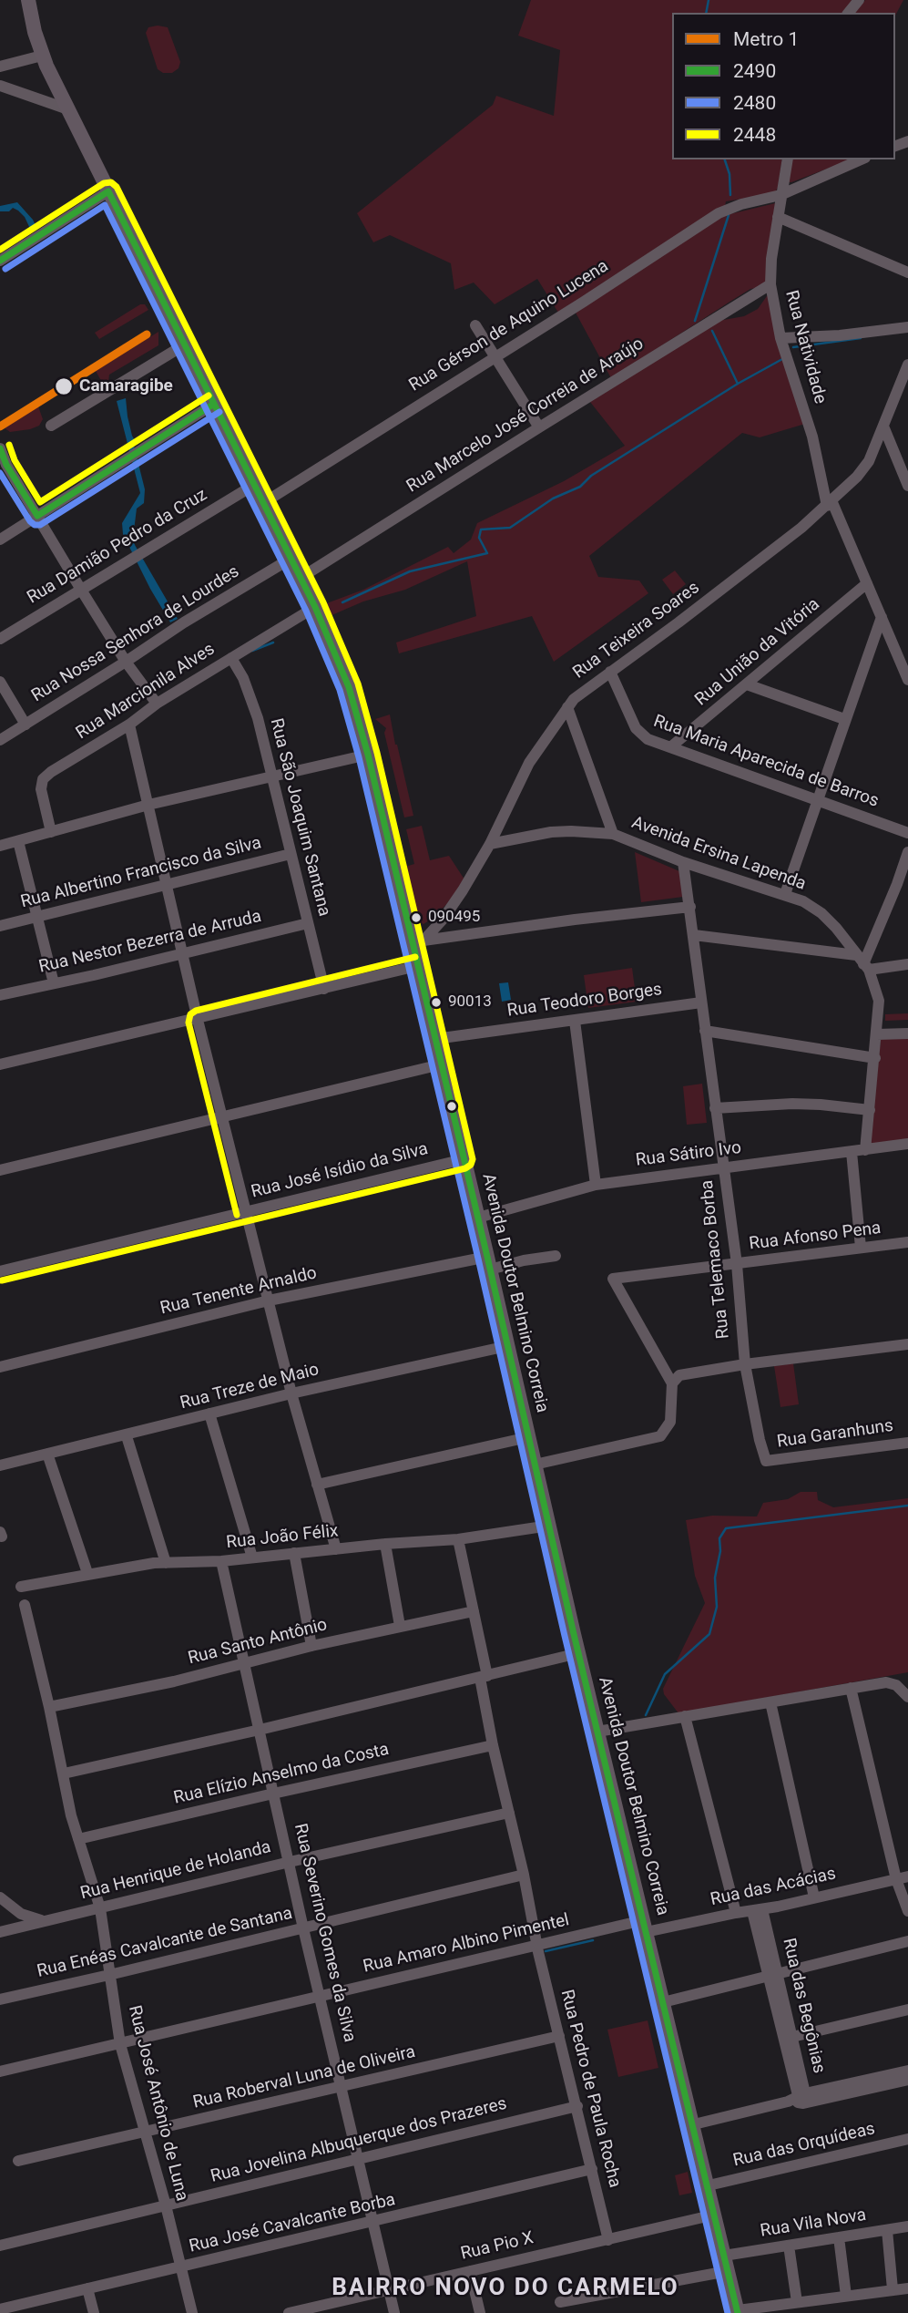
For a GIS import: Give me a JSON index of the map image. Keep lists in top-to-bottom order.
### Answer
{
  "streets": {
    "main road": ["Avenida Doutor Belmino Correia"],
    "street": [
      "Rua Gérson de Aquino Lucena",
      "Rua Natividade",
      "Rua Marcelo José Correia de Araújo",
      "Rua Damião Pedro da Cruz",
      "Rua Teixeira Soares",
      "Rua Nossa Senhora de Lourdes",
      "Rua União da Vitória",
      "Rua Marcionila Alves",
      "Rua Maria Aparecida de Barros",
      "Rua São Joaquim Santana",
      "Avenida Ersina Lapenda",
      "Rua Albertino Francisco da Silva",
      "Rua Nestor Bezerra de Arruda",
      "Rua Teodoro Borges",
      "Rua Sátiro Ivo",
      "Rua José Isídio da Silva",
      "Rua Afonso Pena",
      "Rua Telemaco Borba",
      "Rua Tenente Arnaldo",
      "Rua Treze de Maio",
      "Rua Garanhuns",
      "Rua João Félix",
      "Rua Santo Antônio",
      "Rua Elízio Anselmo da Costa",
      "Rua Henrique de Holanda",
      "Rua das Acácias",
      "Rua Severino Gomes da Silva",
      "Rua Enéas Cavalcante de Santana",
      "Rua Amaro Albino Pimentel",
      "Rua das Begônias",
      "Rua Roberval Luna de Oliveira",
      "Rua Pedro de Paula Rocha",
      "Rua José Antônio de Luna",
      "Rua Jovelina Albuquerque dos Prazeres",
      "Rua das Orquídeas",
      "Rua José Cavalcante Borba",
      "Rua Vila Nova",
      "Rua Pio X"
    ]
  },
  "crossings": [
    ["Rua Gérson de Aquino Lucena", "Rua Natividade"],
    ["Rua Gérson de Aquino Lucena", "Avenida Doutor Belmino Correia"],
    ["Rua Natividade", "Rua Marcelo José Correia de Araújo"],
    ["Rua Natividade", "Rua Teixeira Soares"],
    ["Rua Natividade", "Rua União da Vitória"],
    ["Rua Marcelo José Correia de Araújo", "Avenida Doutor Belmino Correia"],
    ["Rua Damião Pedro da Cruz", "Avenida Doutor Belmino Correia"],
    ["Rua Teixeira Soares", "Rua Maria Aparecida de Barros"],
    ["Rua Teixeira Soares", "Avenida Ersina Lapenda"],
    ["Rua Teixeira Soares", "Avenida Doutor Belmino Correia"],
    ["Rua Nossa Senhora de Lourdes", "Avenida Doutor Belmino Correia"],
    ["Rua União da Vitória", "Rua Maria Aparecida de Barros"],
    ["Rua Marcionila Alves", "Rua São Joaquim Santana"],
    ["Rua Marcionila Alves", "Avenida Doutor Belmino Correia"],
    ["Rua São Joaquim Santana", "Rua Albertino Francisco da Silva"],
    ["Rua São Joaquim Santana", "Rua Nestor Bezerra de Arruda"],
    ["Avenida Ersina Lapenda", "Rua Sátiro Ivo"],
    ["Avenida Ersina Lapenda", "Rua Telemaco Borba"],
    ["Rua Teodoro Borges", "Rua Telemaco Borba"],
    ["Rua Teodoro Borges", "Avenida Doutor Belmino Correia"],
    ["Rua Sátiro Ivo", "Rua Telemaco Borba"],
    ["Rua Sátiro Ivo", "Avenida Doutor Belmino Correia"],
    ["Rua José Isídio da Silva", "Avenida Doutor Belmino Correia"],
    ["Rua Afonso Pena", "Rua Telemaco Borba"],
    ["Rua Telemaco Borba", "Rua Garanhuns"],
    ["Rua Tenente Arnaldo", "Avenida Doutor Belmino Correia"],
    ["Avenida Doutor Belmino Correia", "Rua Treze de Maio"],
    ["Avenida Doutor Belmino Correia", "Rua João Félix"],
    ["Avenida Doutor Belmino Correia", "Rua das Acácias"],
    ["Avenida Doutor Belmino Correia", "Rua Amaro Albino Pimentel"],
    ["Avenida Doutor Belmino Correia", "Rua das Orquídeas"],
    ["Avenida Doutor Belmino Correia", "Rua Vila Nova"],
    ["Avenida Doutor Belmino Correia", "Rua Pio X"],
    ["Rua João Félix", "Rua Severino Gomes da Silva"],
    ["Rua João Félix", "Rua Pedro de Paula Rocha"],
    ["Rua Santo Antônio", "Rua Severino Gomes da Silva"],
    ["Rua Santo Antônio", "Rua Pedro de Paula Rocha"],
    ["Rua Santo Antônio", "Rua José Antônio de Luna"],
    ["Rua Elízio Anselmo da Costa", "Rua Severino Gomes da Silva"],
    ["Rua Elízio Anselmo da Costa", "Rua Pedro de Paula Rocha"],
    ["Rua Elízio Anselmo da Costa", "Rua José Antônio de Luna"],
    ["Rua Henrique de Holanda", "Rua Severino Gomes da Silva"],
    ["Rua Henrique de Holanda", "Rua Pedro de Paula Rocha"],
    ["Rua Henrique de Holanda", "Rua José Antônio de Luna"],
    ["Rua das Acácias", "Rua Amaro Albino Pimentel"],
    ["Rua das Acácias", "Rua das Begônias"],
    ["Rua Severino Gomes da Silva", "Rua Enéas Cavalcante de Santana"],
    ["Rua Severino Gomes da Silva", "Rua Amaro Albino Pimentel"],
    ["Rua Severino Gomes da Silva", "Rua Roberval Luna de Oliveira"],
    ["Rua Severino Gomes da Silva", "Rua Jovelina Albuquerque dos Prazeres"],
    ["Rua Severino Gomes da Silva", "Rua José Cavalcante Borba"],
    ["Rua Severino Gomes da Silva", "Rua Pio X"],
    ["Rua Enéas Cavalcante de Santana", "Rua Pedro de Paula Rocha"],
    ["Rua Enéas Cavalcante de Santana", "Rua José Antônio de Luna"],
    ["Rua Amaro Albino Pimentel", "Rua Pedro de Paula Rocha"],
    ["Rua Amaro Albino Pimentel", "Rua José Antônio de Luna"],
    ["Rua Roberval Luna de Oliveira", "Rua Pedro de Paula Rocha"],
    ["Rua Roberval Luna de Oliveira", "Rua José Antônio de Luna"],
    ["Rua Pedro de Paula Rocha", "Rua Jovelina Albuquerque dos Prazeres"],
    ["Rua Pedro de Paula Rocha", "Rua José Cavalcante Borba"],
    ["Rua Pedro de Paula Rocha", "Rua Pio X"],
    ["Rua José Antônio de Luna", "Rua Jovelina Albuquerque dos Prazeres"],
    ["Rua José Antônio de Luna", "Rua José Cavalcante Borba"]
  ],
  "districts": ["BAIRRO NOVO DO CARMELO"],
  "places": ["Camaragibe", "090495", "90013"],
  "lines": [
    "transit line 2448",
    "transit line 2490",
    "transit line 2480",
    "metro line 1"
  ],
  "legend": [
    "Metro 1",
    "2490",
    "2480",
    "2448"
  ]
}
